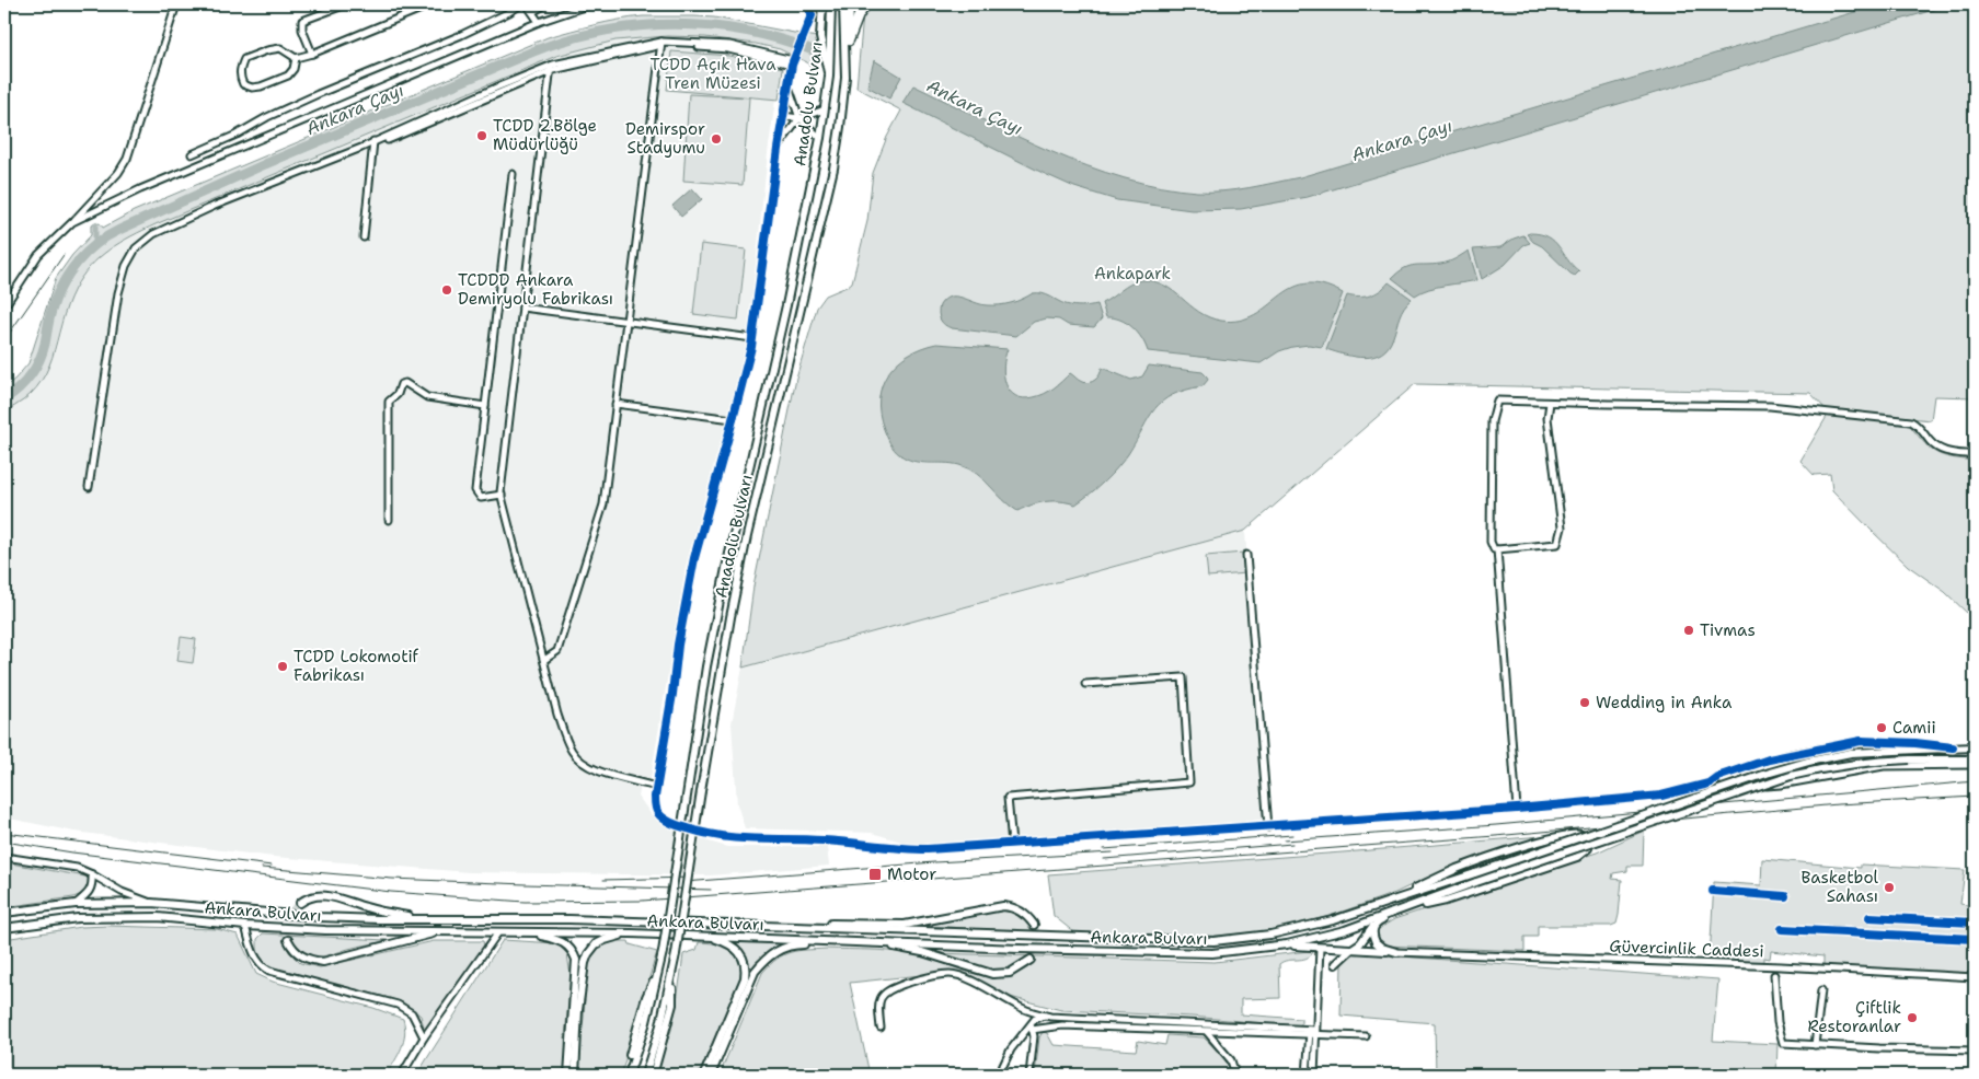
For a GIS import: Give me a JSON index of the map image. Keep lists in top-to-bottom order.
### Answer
{
  "streets": {
    "main road": ["Anadolu Bulvarı", "Ankara Bulvarı"],
    "street": ["Güvercinlik Caddesi"]
  },
  "water": ["Ankara Çayı"],
  "parks": ["TCDD Açık Hava Tren Müzesi", "Ankapark"],
  "places": {
    "other": [
      "TCDD 2.Bölge Müdürlüğü",
      "Demirspor Stadyumu",
      "TCDDD Ankara Demiryolu Fabrikası",
      "Tivmas",
      "TCDD Lokomotif Fabrikası",
      "Wedding in Anka",
      "Camii",
      "Basketbol Sahası",
      "Çiftlik Restoranlar"
    ],
    "transit": ["Motor"]
  }
}
